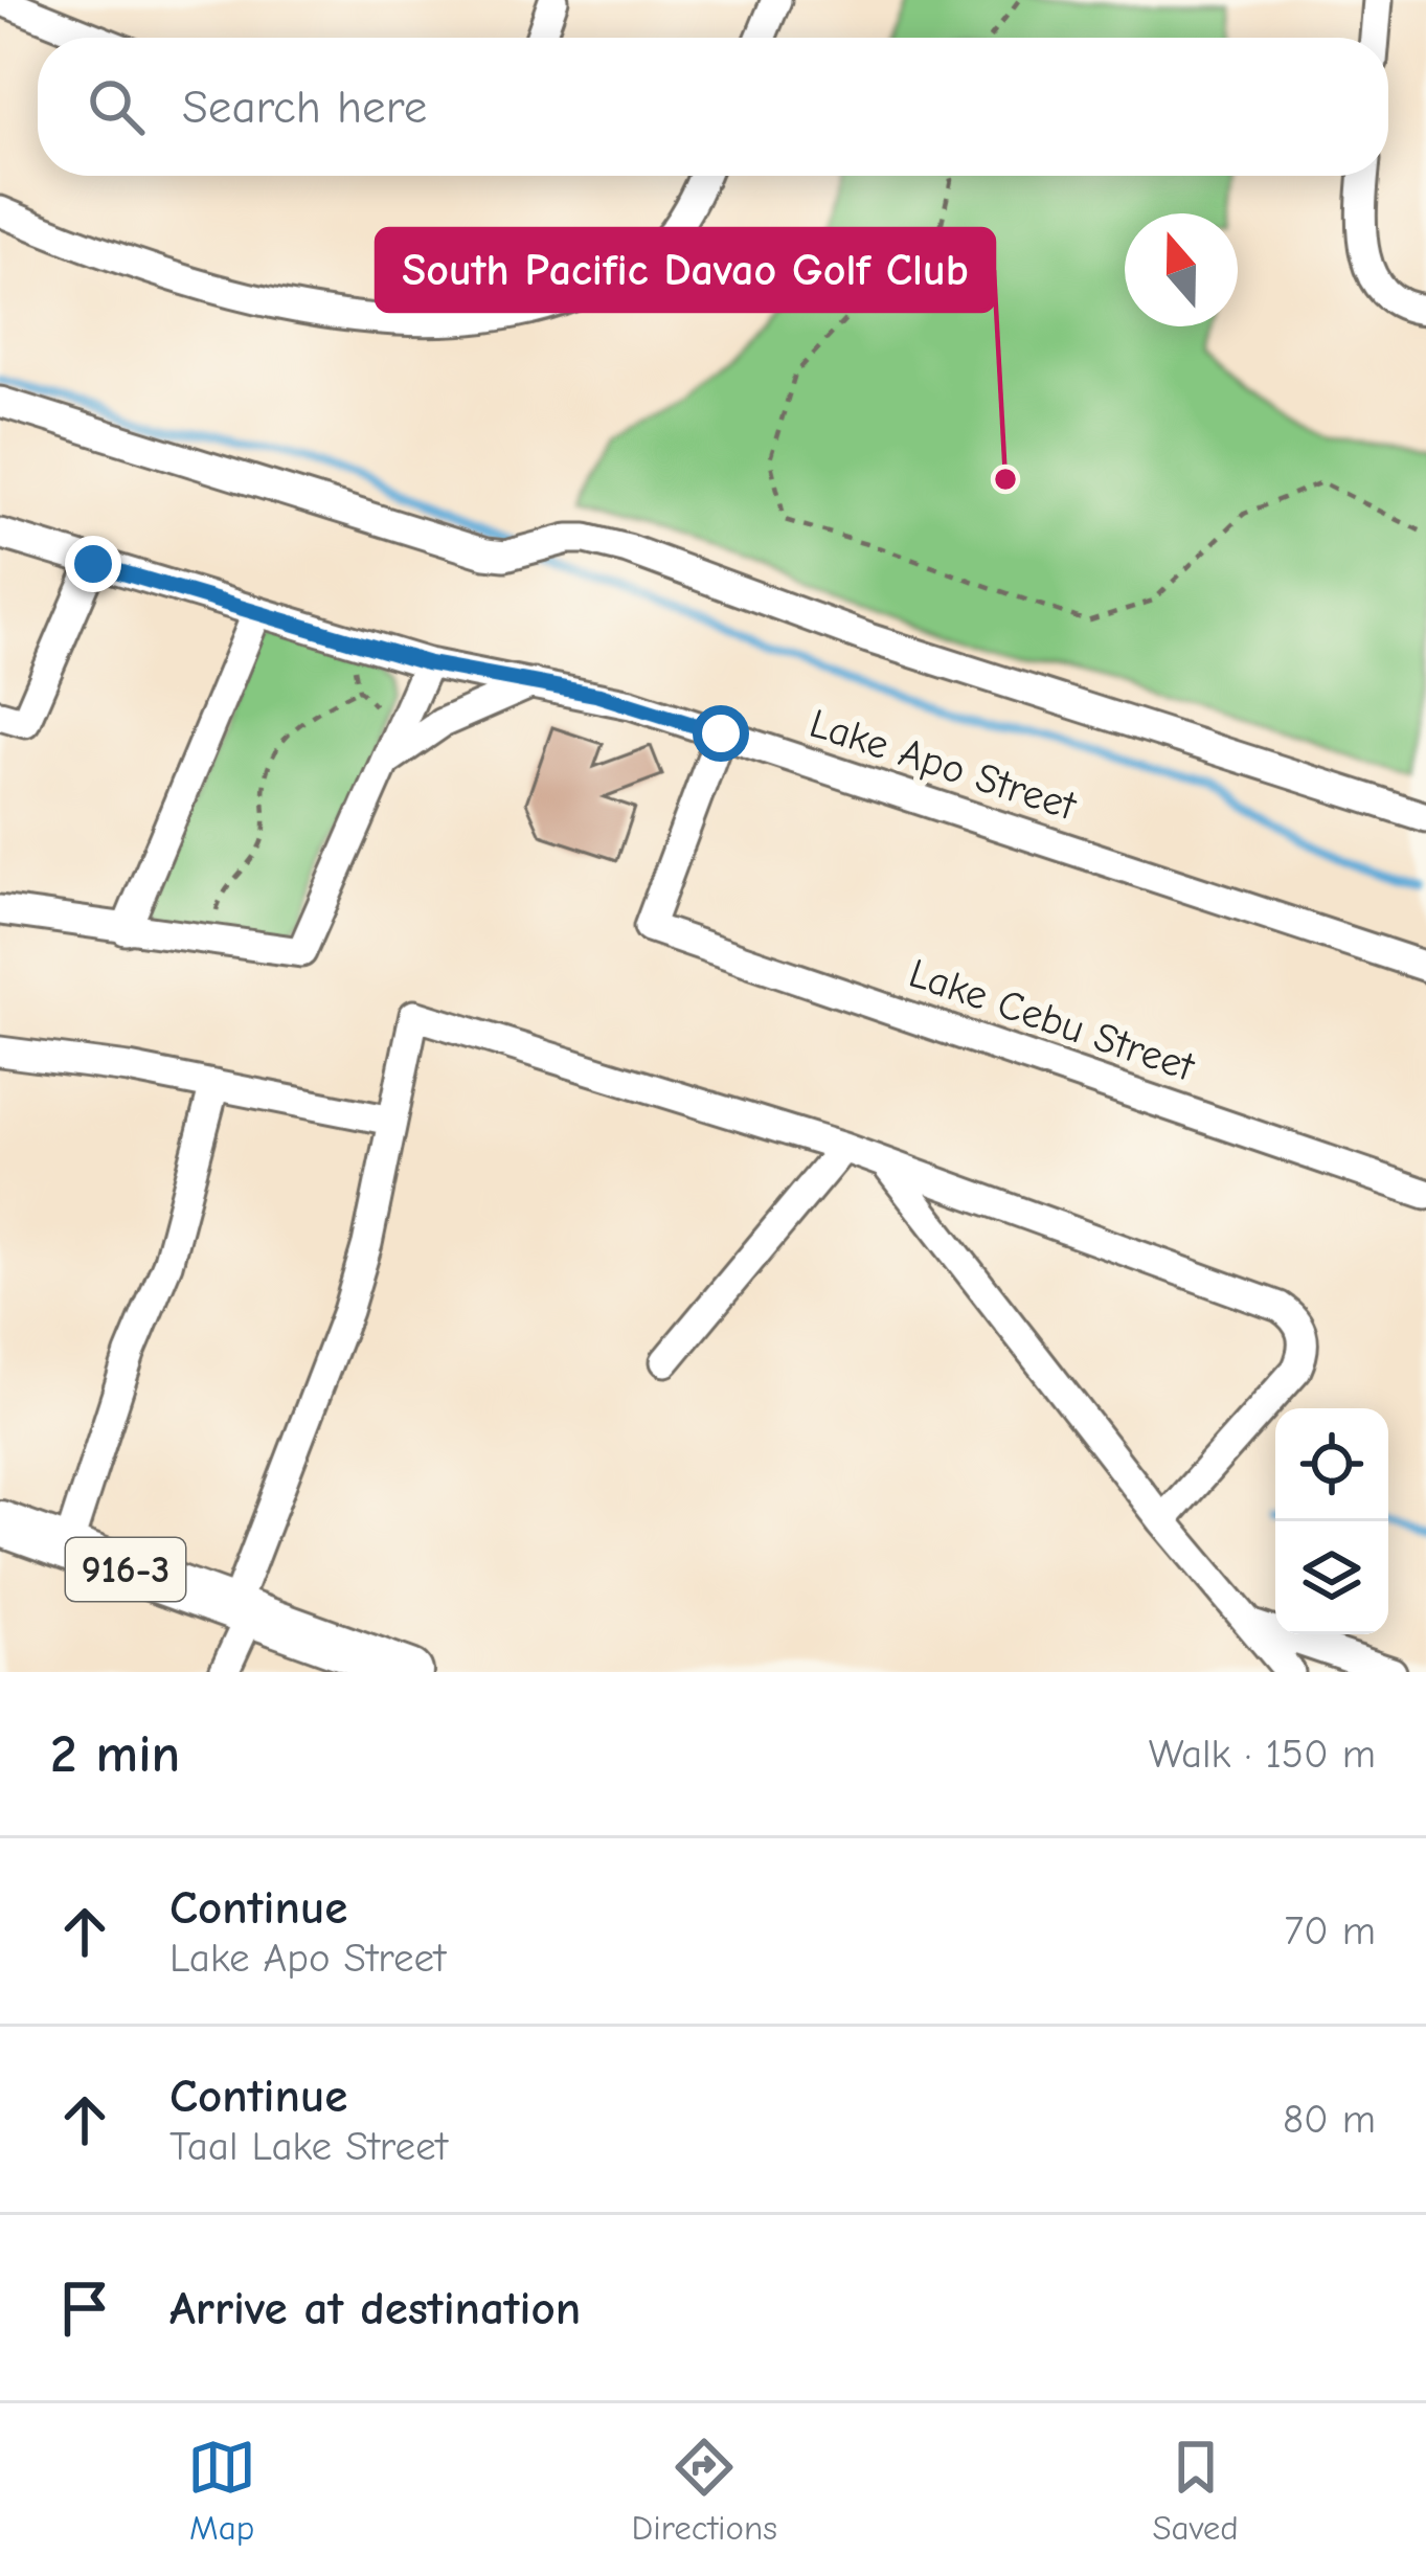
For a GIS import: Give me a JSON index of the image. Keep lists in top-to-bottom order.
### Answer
{
  "streets": {
    "main road": ["916-3"],
    "street": ["Lake Apo Street", "Lake Cebu Street"]
  },
  "crossings": [
    ["Lake Apo Street", "Lake Cebu Street"]
  ],
  "places": ["South Pacific Davao Golf Club"],
  "north": "top",
  "page": {
    "search": "Search here",
    "heading": ["2 min", "Walk · 150 m"],
    "list": [
      ["Continue", "Lake Apo Street", "70 m"],
      ["Continue", "Taal Lake Street", "80 m"],
      "Arrive at destination"
    ],
    "nav": ["Map", "Directions", "Saved"]
  }
}
